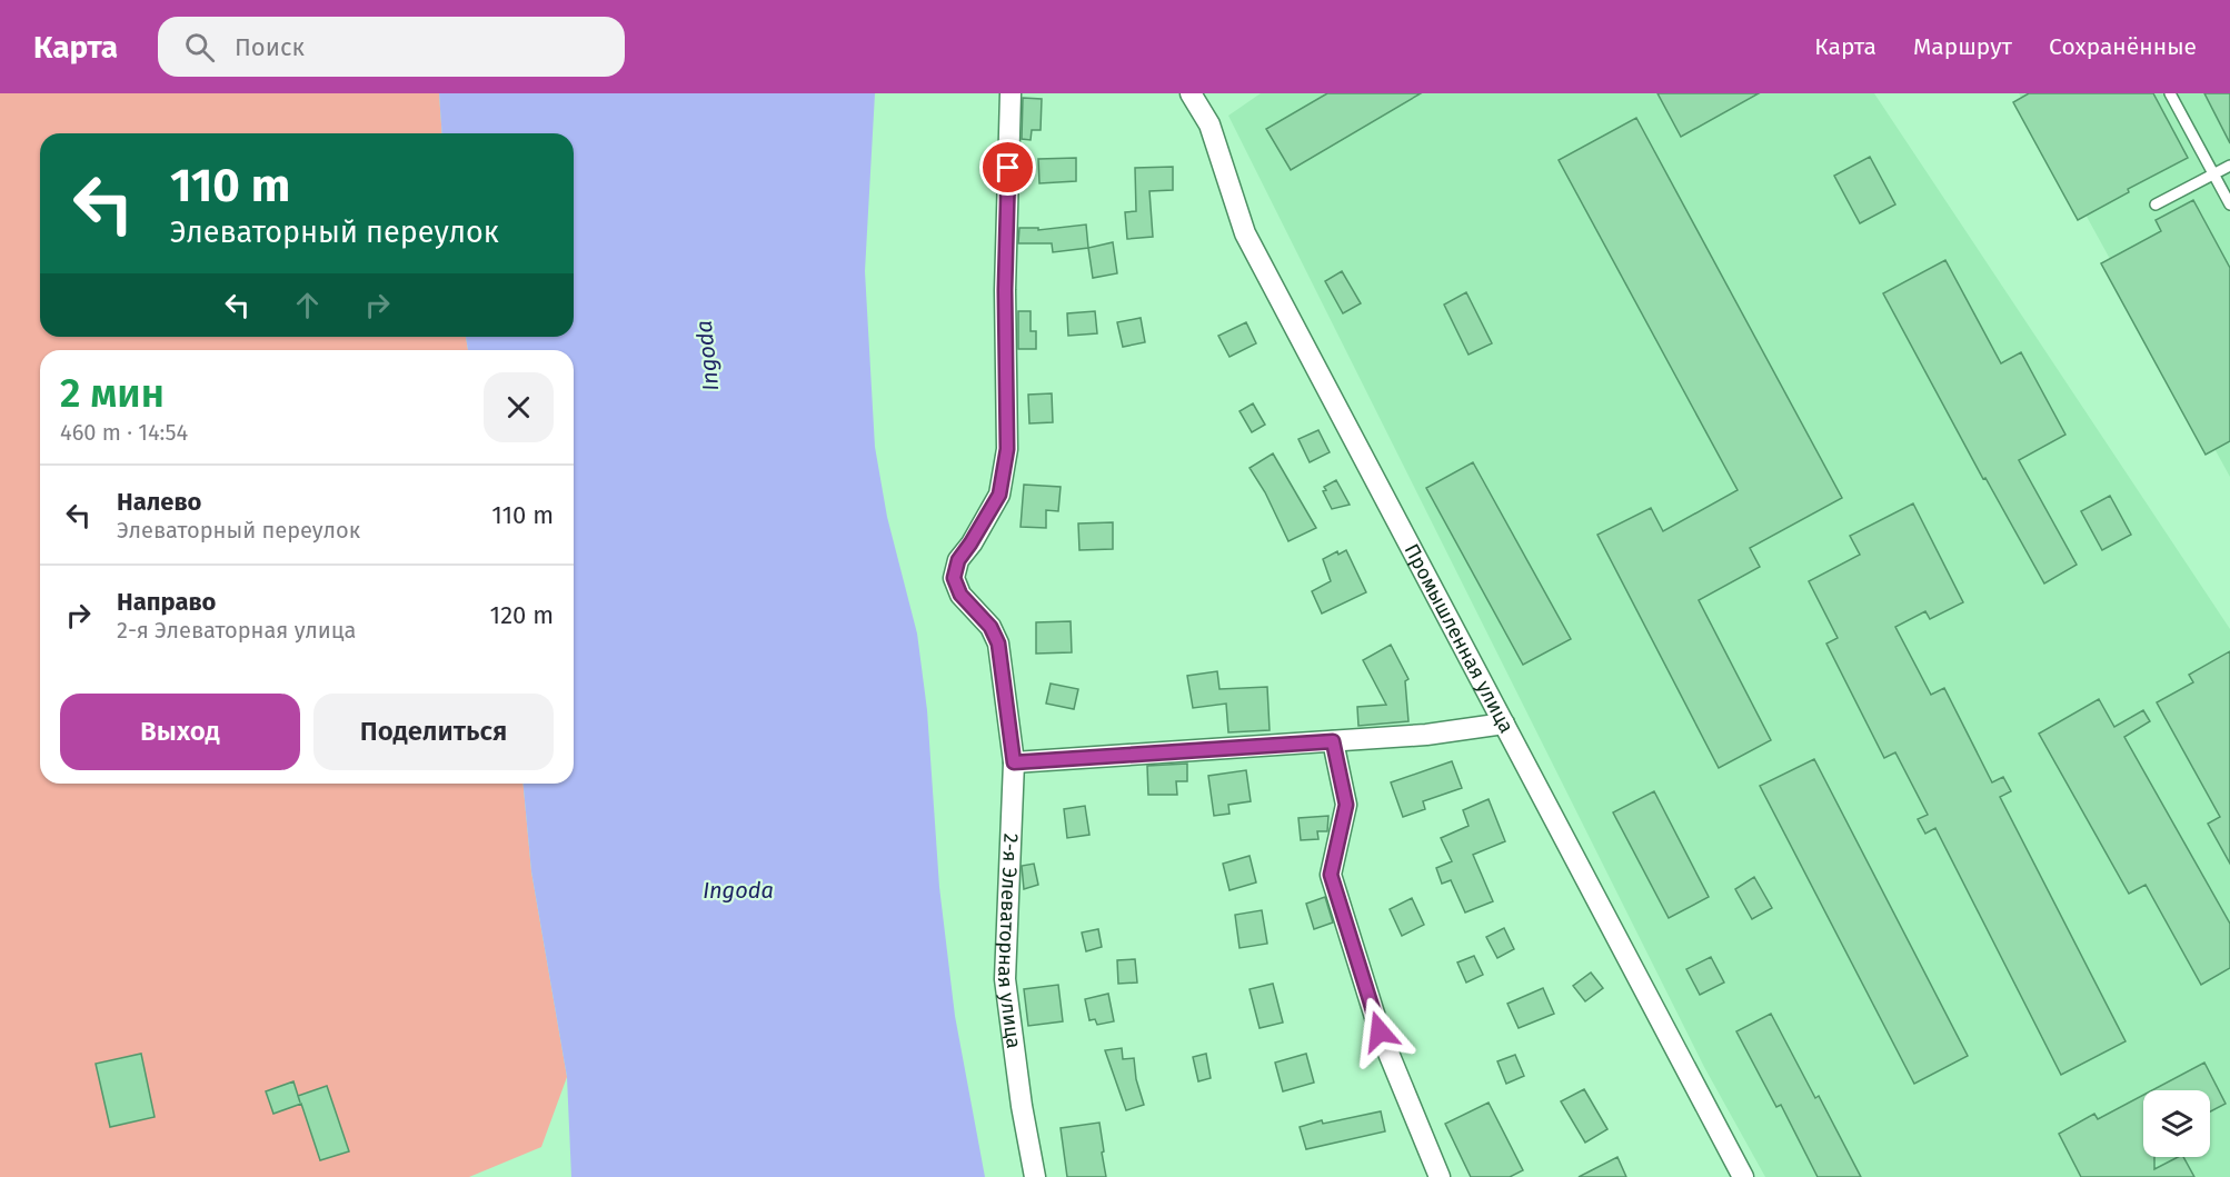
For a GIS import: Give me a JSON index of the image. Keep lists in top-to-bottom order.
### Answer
{
  "streets": {
    "street": ["Промышленная улица", "2-я Элеваторная улица"]
  },
  "water": ["Ingoda"],
  "page": {
    "header": "Карта",
    "search": "Поиск",
    "nav": ["Карта", "Маршрут", "Сохранённые"],
    "turn": ["110 m", "Элеваторный переулок"],
    "heading": ["2 мин", "460 m · 14:54"],
    "list": [
      {
        "name": "Налево",
        "note": "Элеваторный переулок",
        "value": "110 m"
      },
      {
        "name": "Направо",
        "note": "2-я Элеваторная улица",
        "value": "120 m"
      }
    ],
    "buttons": ["Выход", "Поделиться"]
  }
}
